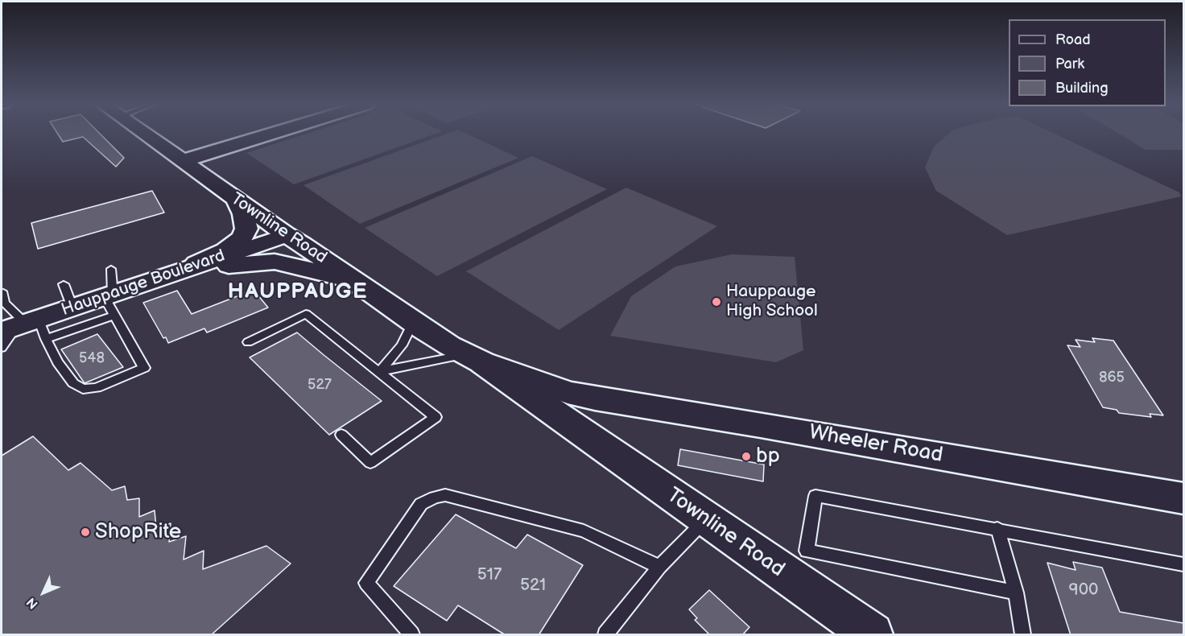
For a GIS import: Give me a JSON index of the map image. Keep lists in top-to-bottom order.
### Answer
{
  "streets": {
    "main road": ["Townline Road", "Hauppauge Boulevard", "Wheeler Road"]
  },
  "crossings": [
    ["Townline Road", "Hauppauge Boulevard"],
    ["Townline Road", "Wheeler Road"]
  ],
  "districts": ["HAUPPAUGE"],
  "places": ["Hauppauge High School", "bp", "ShopRite"],
  "house_numbers": [
    "548",
    "865",
    "527",
    "517",
    "521",
    "900"
  ],
  "legend": ["Road", "Park", "Building"],
  "north": "bottom left"
}
